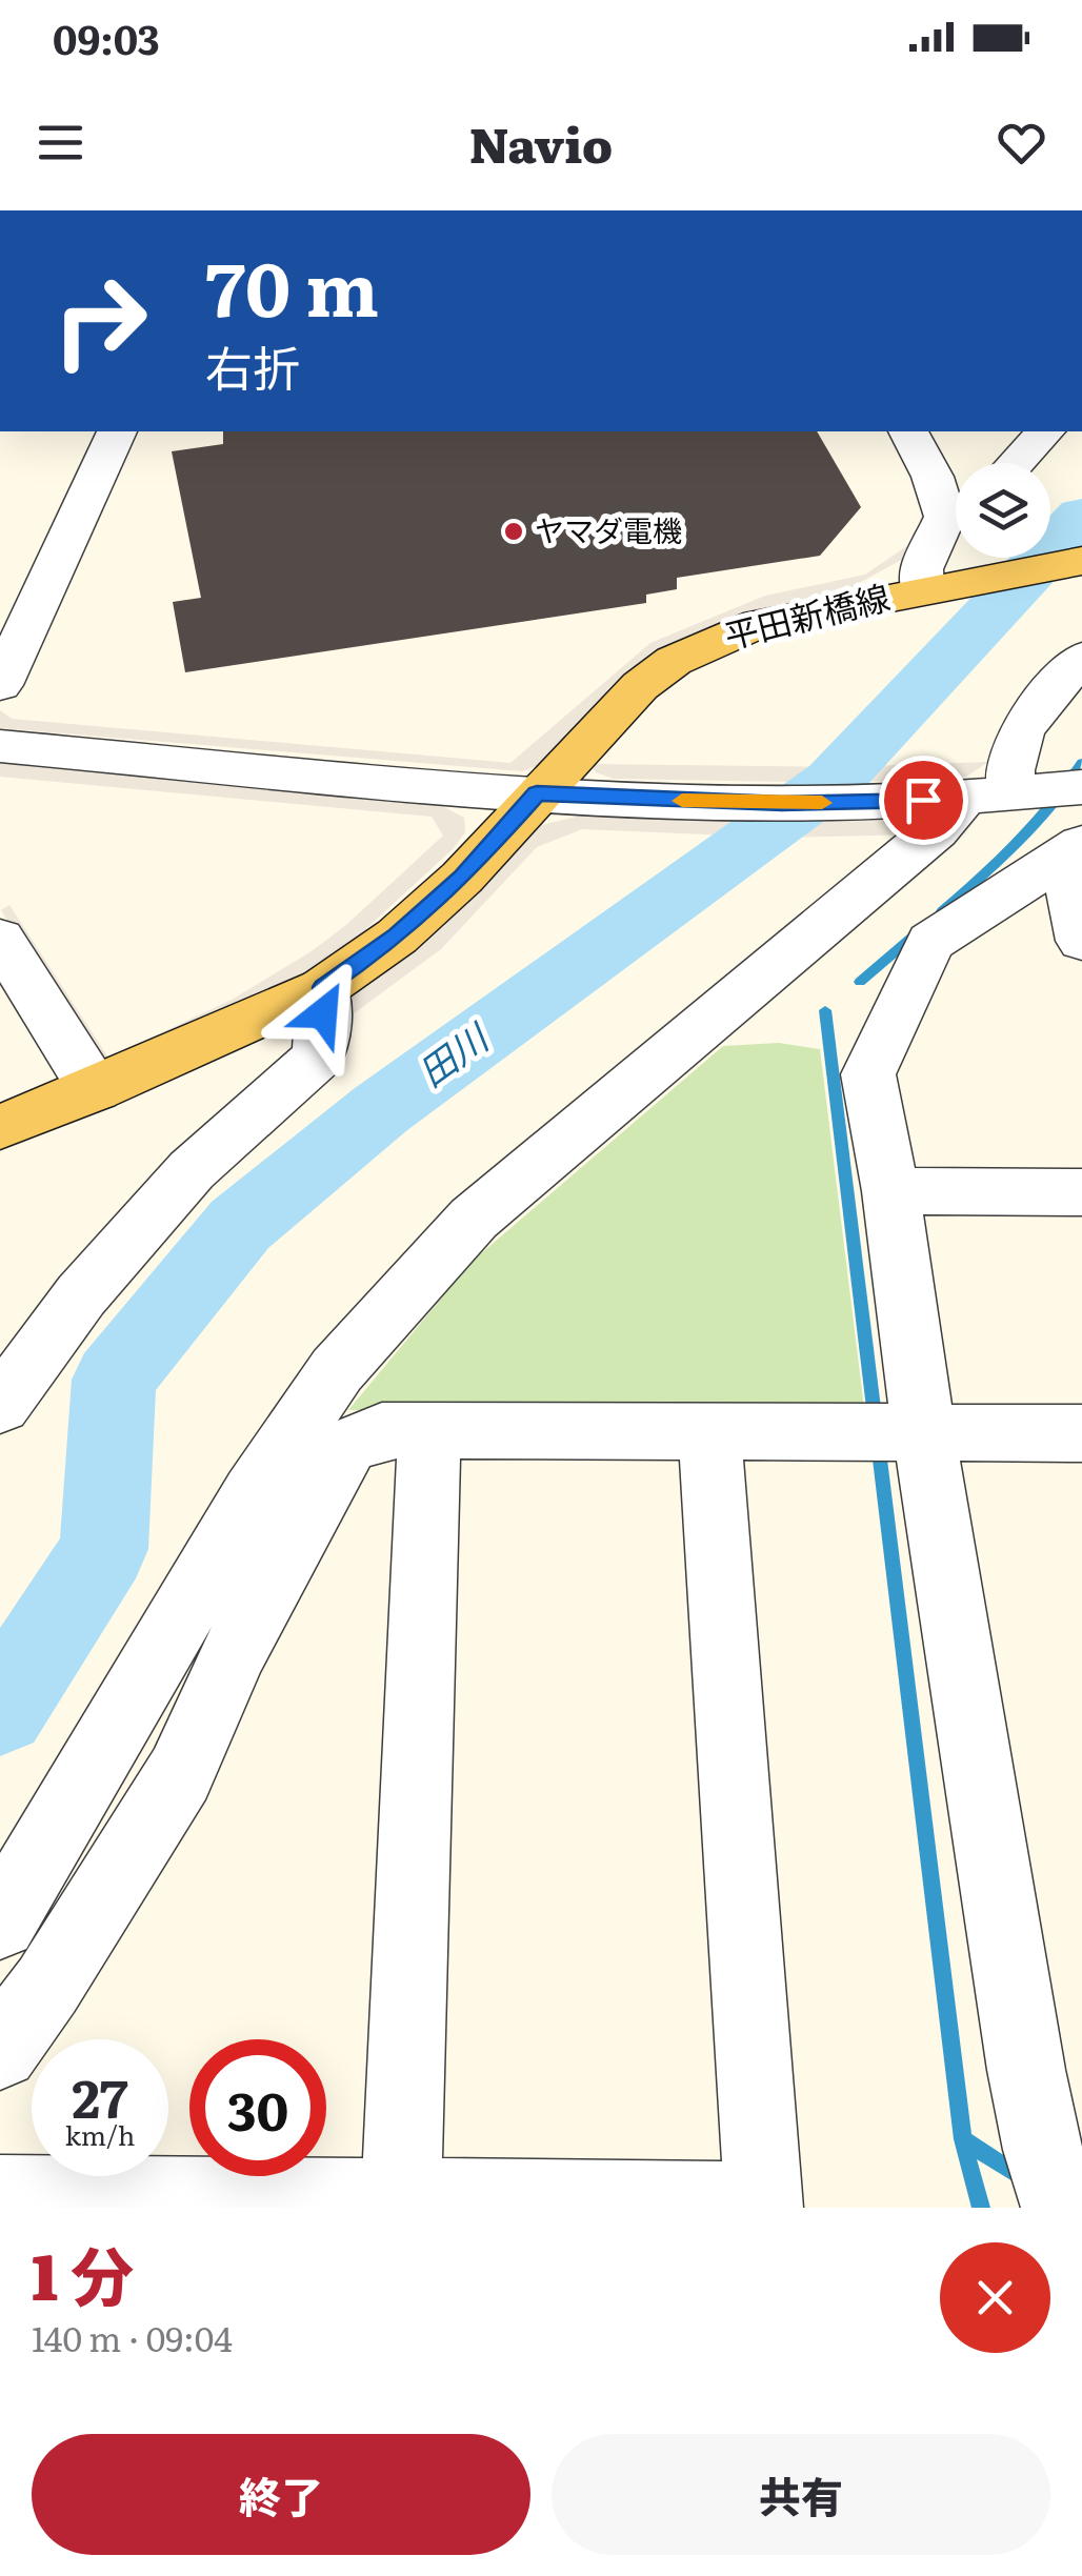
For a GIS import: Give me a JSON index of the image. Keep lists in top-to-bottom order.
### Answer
{
  "streets": {
    "main road": ["平田新橋線"]
  },
  "water": ["田川"],
  "places": ["ヤマダ電機"],
  "page": {
    "status": "09:03",
    "header": "Navio",
    "turn": ["70 m", "右折"],
    "speed": "27 km/h",
    "limit": "30",
    "heading": ["1 分", "140 m · 09:04"],
    "buttons": ["終了", "共有"]
  }
}
